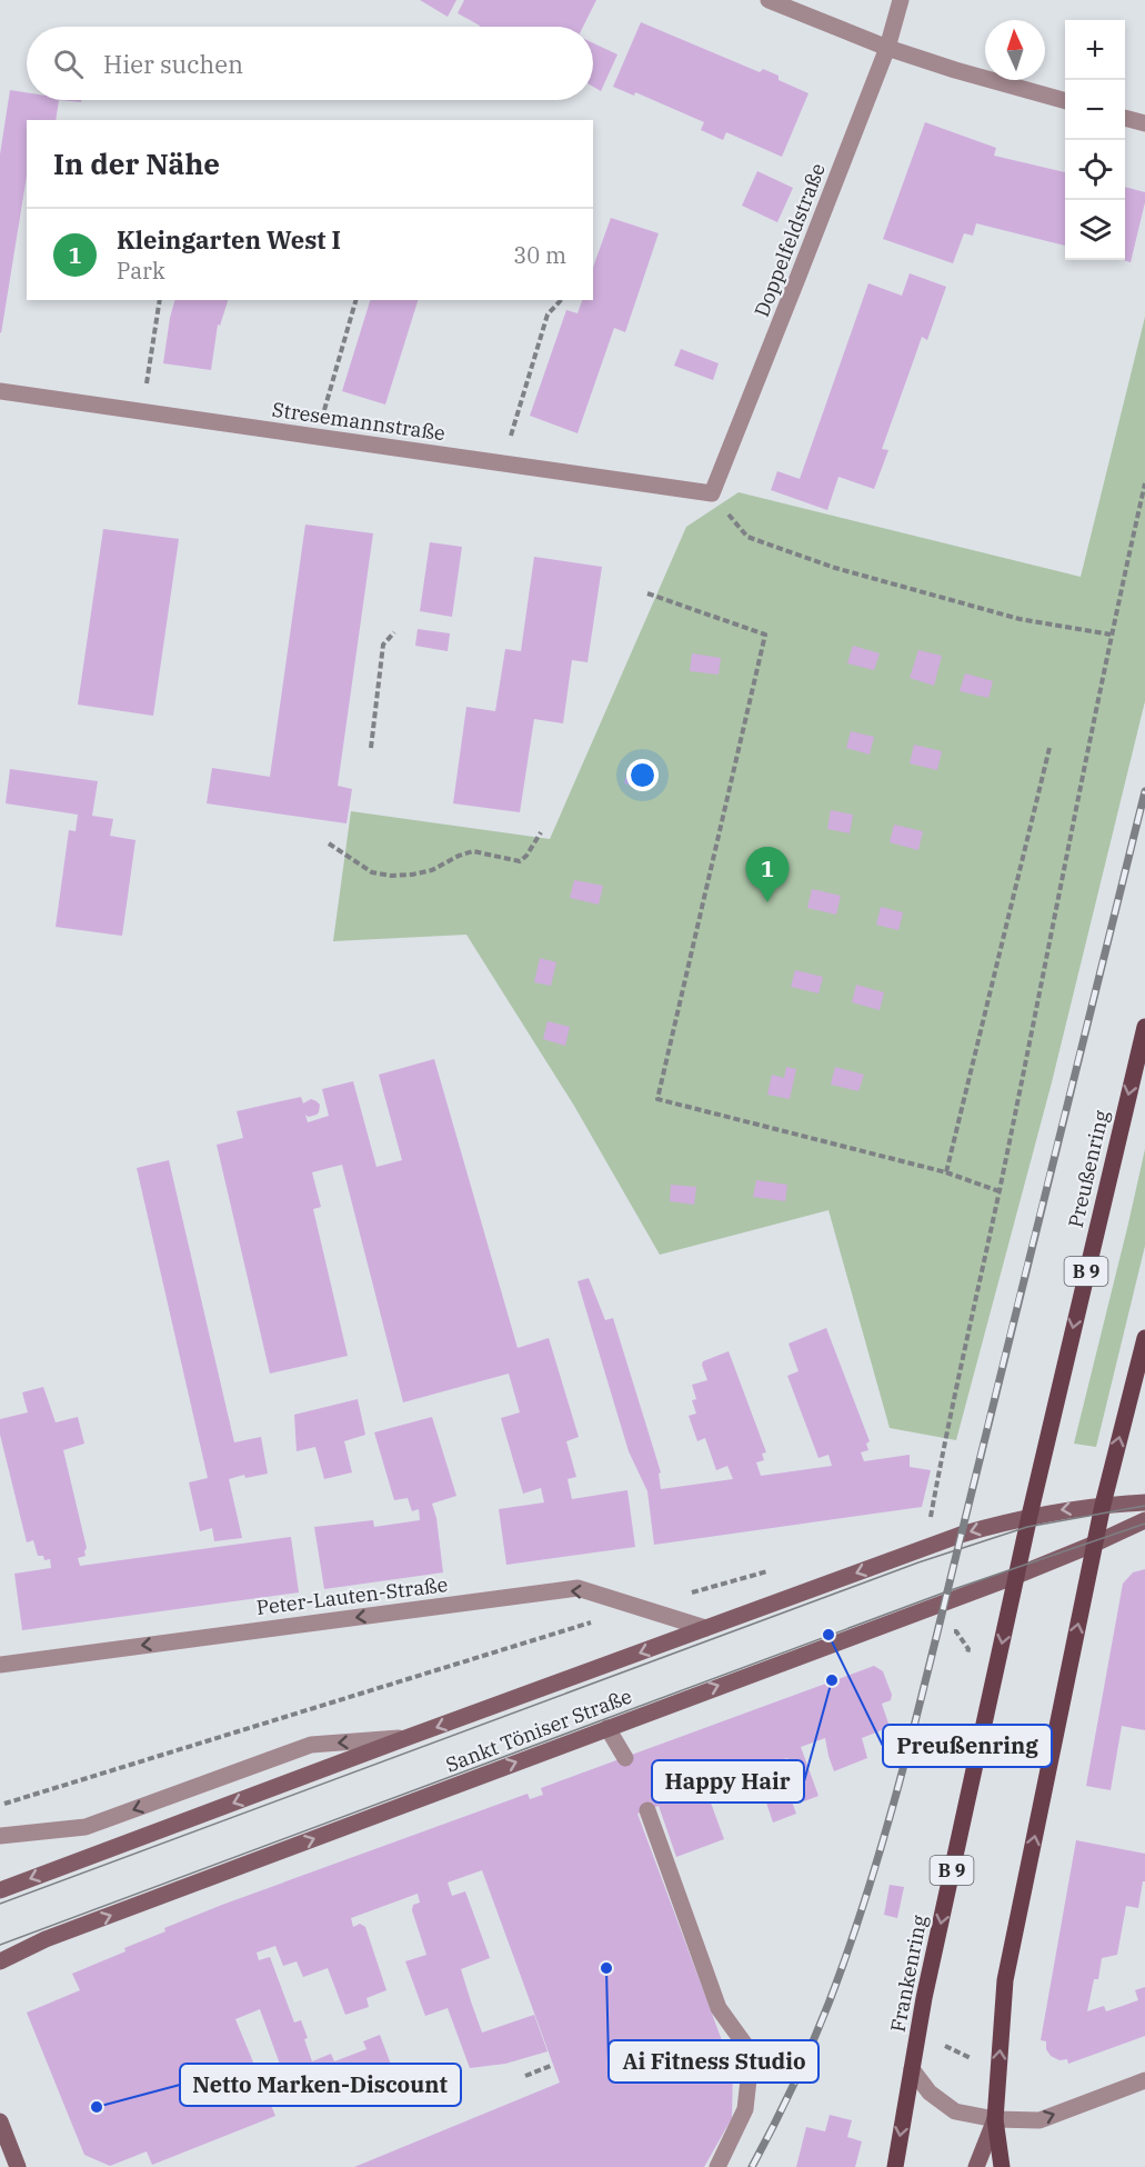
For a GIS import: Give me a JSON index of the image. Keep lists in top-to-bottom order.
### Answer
{
  "streets": {
    "main road": [
      "Preußenring",
      "B 9",
      "Sankt Töniser Straße",
      "Frankenring"
    ],
    "street": ["Doppelfeldstraße", "Stresemannstraße", "Peter-Lauten-Straße"]
  },
  "crossings": [
    ["Doppelfeldstraße", "Stresemannstraße"],
    ["Preußenring", "Sankt Töniser Straße"],
    ["Preußenring", "Frankenring"],
    ["Peter-Lauten-Straße", "Sankt Töniser Straße"],
    ["Sankt Töniser Straße", "Frankenring"]
  ],
  "places": [
    "Preußenring",
    "Happy Hair",
    "Ai Fitness Studio",
    "Netto Marken-Discount"
  ],
  "north": "top",
  "page": {
    "map_buttons": ["+", "−"],
    "search": "Hier suchen",
    "heading": "In der Nähe",
    "list": [
      {
        "mark": "1",
        "name": "Kleingarten West I",
        "note": "Park",
        "value": "30 m"
      }
    ],
    "pins": "1"
  }
}
